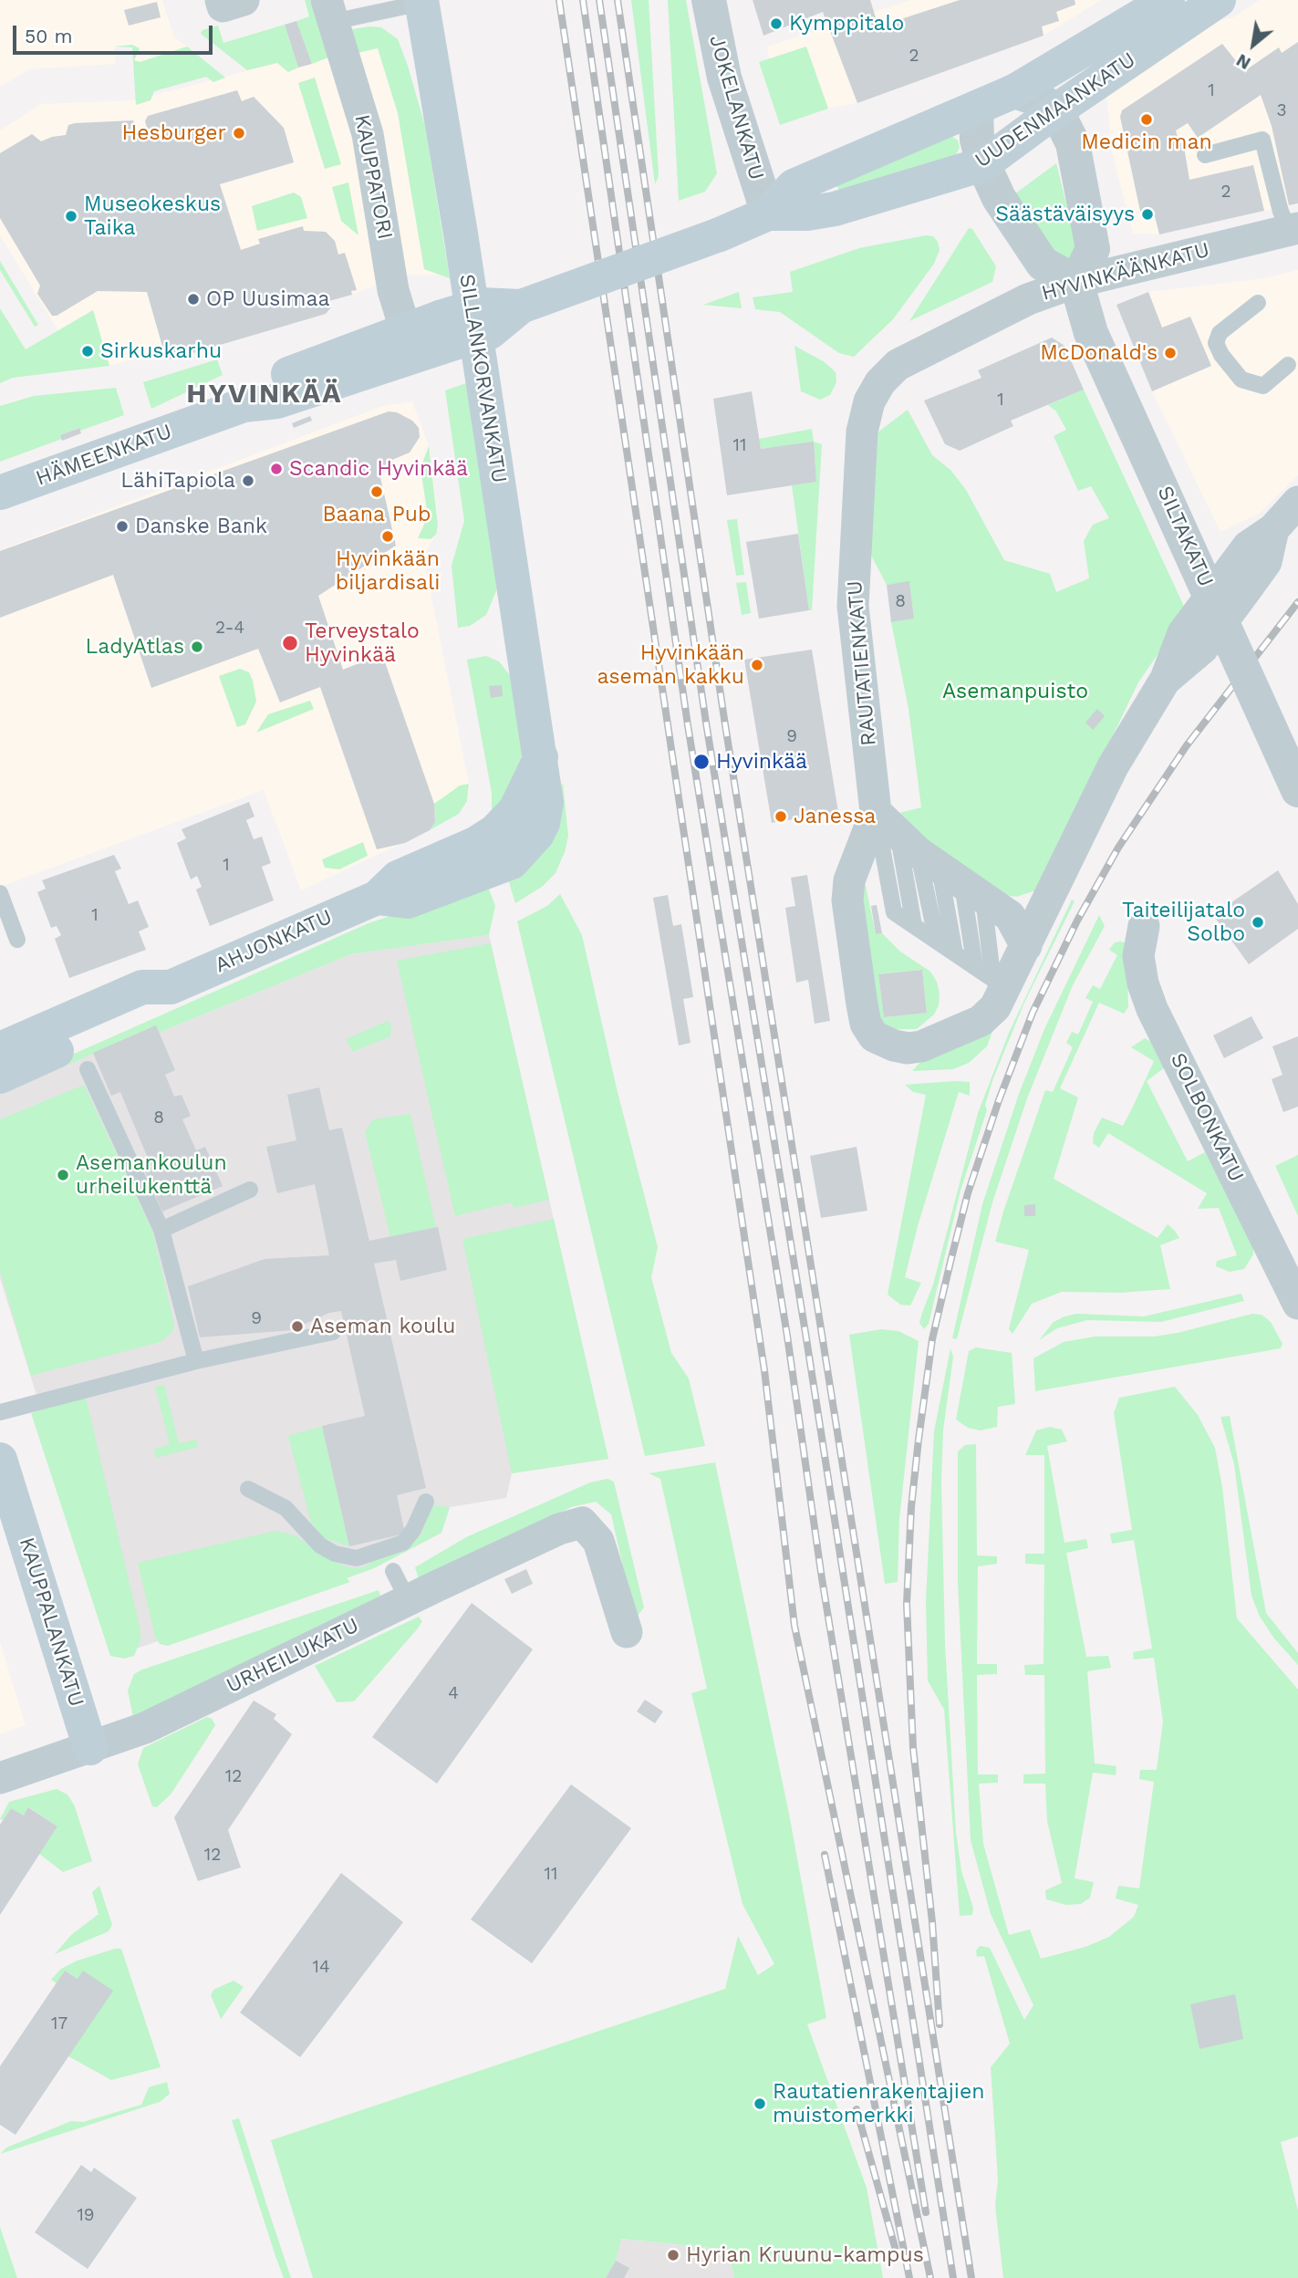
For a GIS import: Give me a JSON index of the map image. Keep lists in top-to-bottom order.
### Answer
{
  "streets": {
    "main road": [
      "UUDENMAANKATU",
      "SILLANKORVANKATU",
      "HÄMEENKATU",
      "AHJONKATU",
      "KAUPPALANKATU"
    ],
    "street": [
      "JOKELANKATU",
      "KAUPPATORI",
      "HYVINKÄÄNKATU",
      "SILTAKATU",
      "RAUTATIENKATU",
      "SOLBONKATU",
      "URHEILUKATU"
    ]
  },
  "crossings": [
    ["JOKELANKATU", "UUDENMAANKATU"],
    ["UUDENMAANKATU", "KAUPPATORI"],
    ["UUDENMAANKATU", "HÄMEENKATU"],
    ["KAUPPATORI", "HÄMEENKATU"],
    ["HYVINKÄÄNKATU", "SILTAKATU"],
    ["HYVINKÄÄNKATU", "RAUTATIENKATU"],
    ["SILLANKORVANKATU", "AHJONKATU"],
    ["KAUPPALANKATU", "URHEILUKATU"]
  ],
  "districts": ["HYVINKÄÄ"],
  "parks": ["Asemanpuisto"],
  "places": [
    "Kymppitalo",
    "Medicin man",
    "Hesburger",
    "Säästäväisyys",
    "Museokeskus Taika",
    "OP Uusimaa",
    "Sirkuskarhu",
    "McDonald's",
    "Scandic Hyvinkää",
    "LähiTapiola",
    "Baana Pub",
    "Danske Bank",
    "Hyvinkään biljardisali",
    "Terveystalo Hyvinkää",
    "LadyAtlas",
    "Hyvinkään aseman kakku",
    "Hyvinkää",
    "Janessa",
    "Taiteilijatalo Solbo",
    "Asemankoulun urheilukenttä",
    "Aseman koulu",
    "Rautatienrakentajien muistomerkki",
    "Hyrian Kruunu-kampus"
  ],
  "house_numbers": [
    "2",
    "1",
    "3",
    "2",
    "1",
    "11",
    "8",
    "2-4",
    "9",
    "1",
    "1",
    "8",
    "9",
    "4",
    "12",
    "12",
    "11",
    "14",
    "17",
    "19"
  ],
  "scale_bar": "50 m",
  "north": "bottom left"
}
